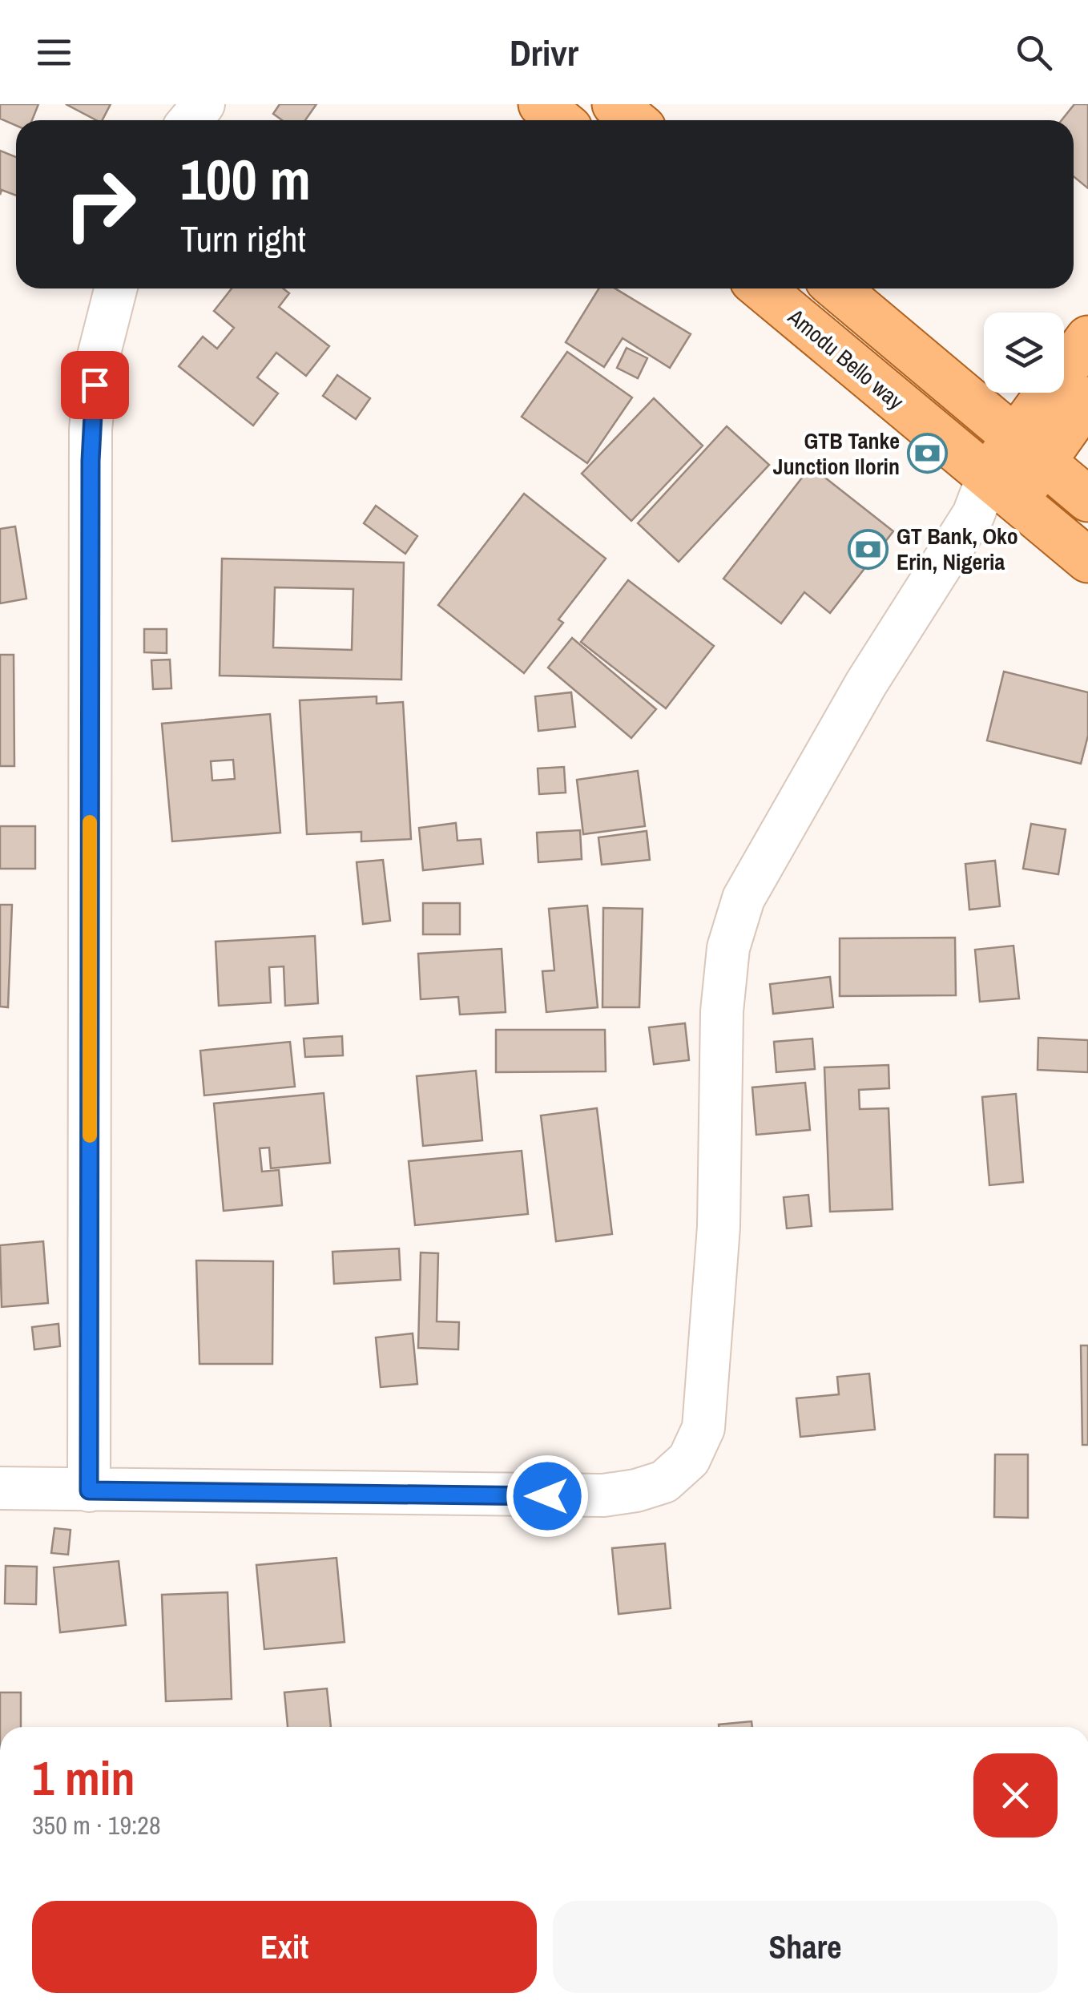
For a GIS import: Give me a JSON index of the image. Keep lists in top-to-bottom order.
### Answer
{
  "streets": {
    "main road": ["Amodu Bello way"]
  },
  "places": {
    "bank": ["GTB Tanke Junction Ilorin", "GT Bank, Oko Erin, Nigeria"]
  },
  "page": {
    "header": "Drivr",
    "turn": ["100 m", "Turn right"],
    "heading": ["1 min", "350 m · 19:28"],
    "buttons": ["Exit", "Share"]
  }
}
